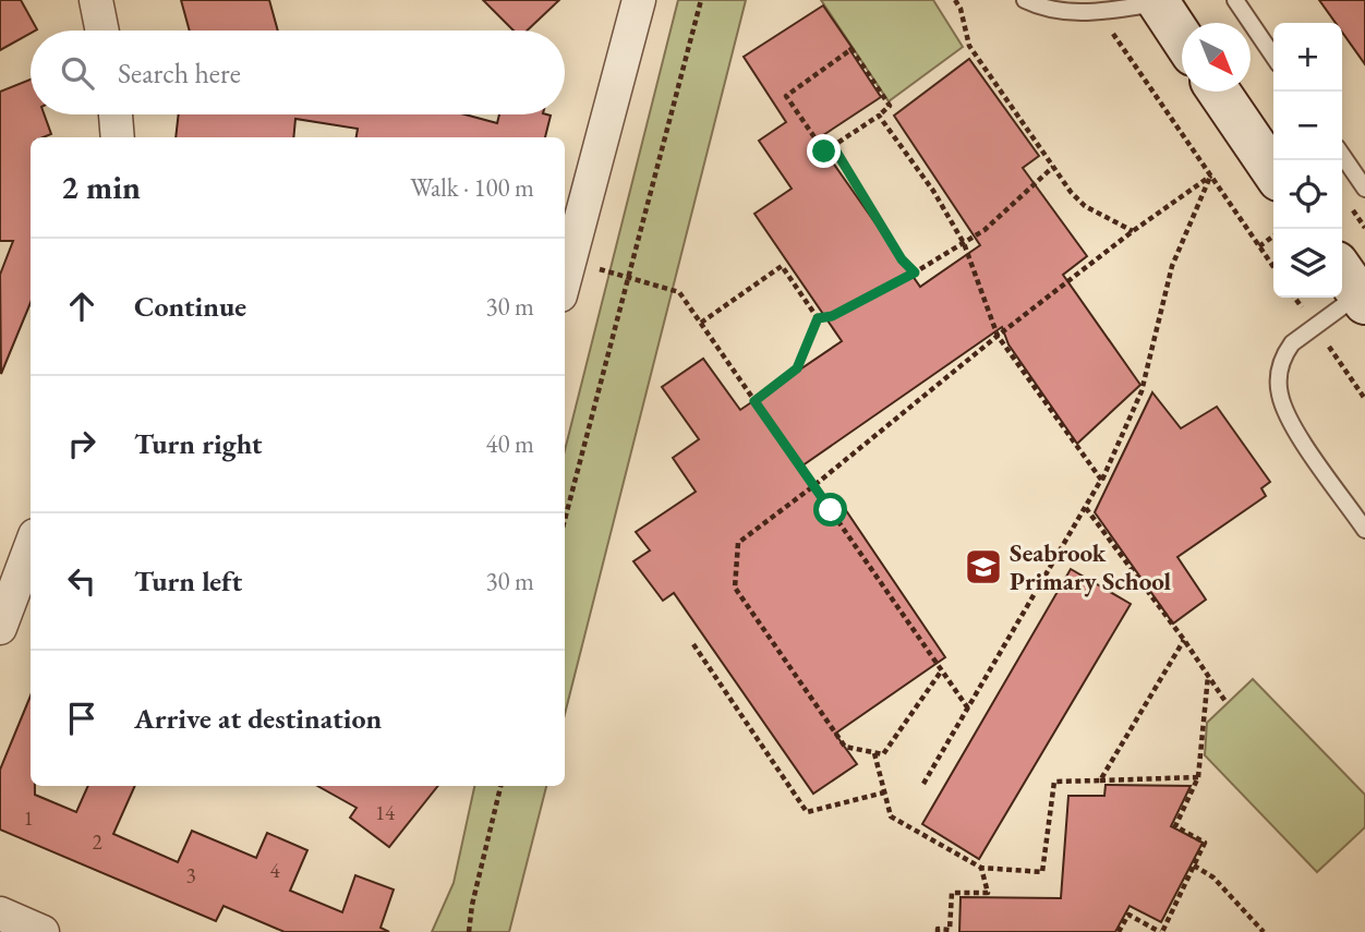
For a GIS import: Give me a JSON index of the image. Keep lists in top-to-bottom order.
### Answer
{
  "places": {
    "school or university": ["Seabrook Primary School"]
  },
  "house_numbers": [
    "14",
    "1",
    "2",
    "4",
    "3"
  ],
  "north": "bottom right",
  "page": {
    "map_buttons": ["+", "−"],
    "search": "Search here",
    "heading": ["2 min", "Walk · 100 m"],
    "list": [
      ["Continue", "30 m"],
      ["Turn right", "40 m"],
      ["Turn left", "30 m"],
      "Arrive at destination"
    ]
  }
}
